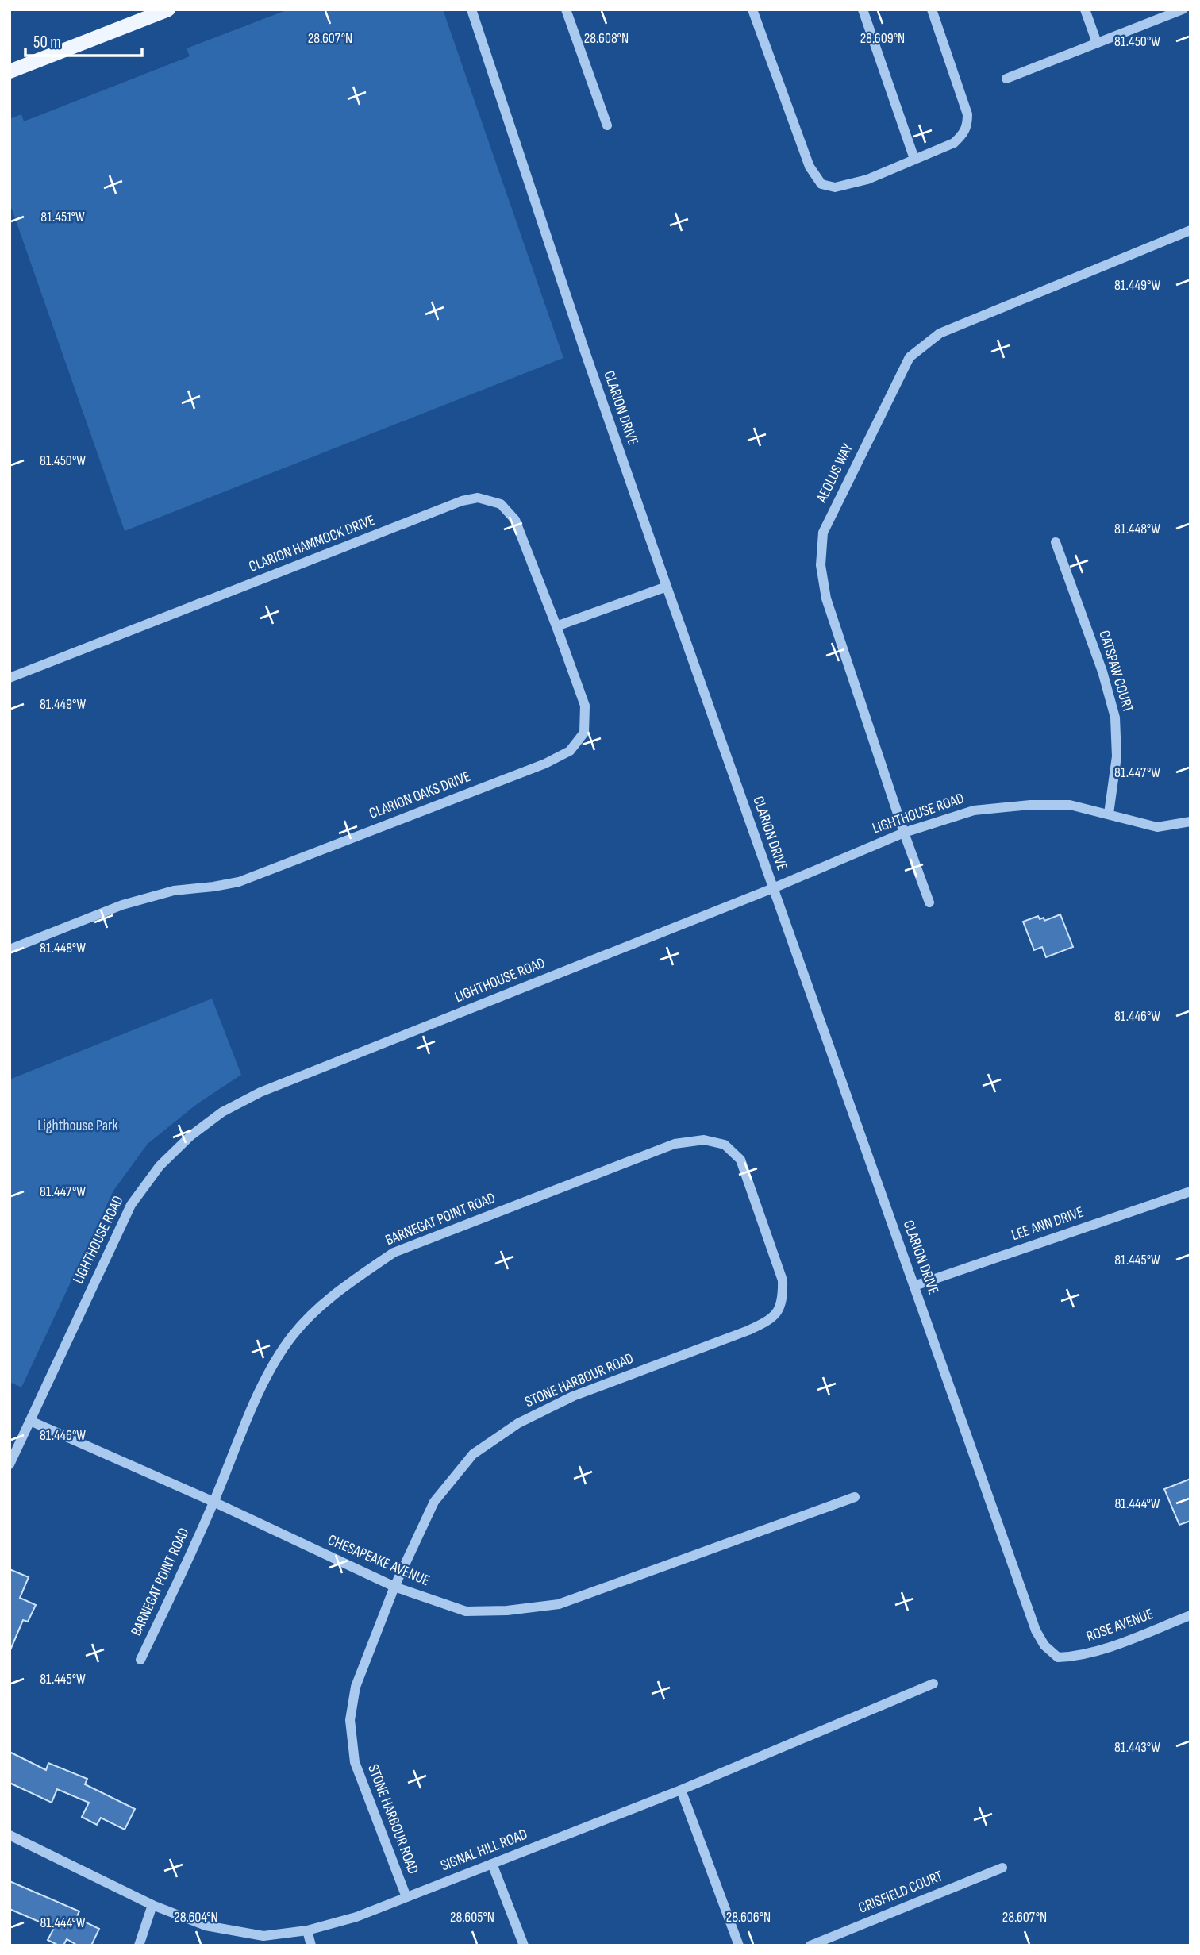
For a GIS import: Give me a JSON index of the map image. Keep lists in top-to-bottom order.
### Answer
{
  "streets": {
    "street": [
      "CLARION DRIVE",
      "AEOLUS WAY",
      "CLARION HAMMOCK DRIVE",
      "CATSPAW COURT",
      "CLARION OAKS DRIVE",
      "LIGHTHOUSE ROAD",
      "BARNEGAT POINT ROAD",
      "LEE ANN DRIVE",
      "STONE HARBOUR ROAD",
      "CHESAPEAKE AVENUE",
      "ROSE AVENUE",
      "SIGNAL HILL ROAD",
      "CRISFIELD COURT"
    ]
  },
  "crossings": [
    ["CLARION DRIVE", "LIGHTHOUSE ROAD"],
    ["CLARION DRIVE", "LEE ANN DRIVE"],
    ["CLARION DRIVE", "ROSE AVENUE"],
    ["AEOLUS WAY", "LIGHTHOUSE ROAD"],
    ["CLARION HAMMOCK DRIVE", "CLARION OAKS DRIVE"],
    ["CATSPAW COURT", "LIGHTHOUSE ROAD"],
    ["LIGHTHOUSE ROAD", "CHESAPEAKE AVENUE"],
    ["BARNEGAT POINT ROAD", "STONE HARBOUR ROAD"],
    ["BARNEGAT POINT ROAD", "CHESAPEAKE AVENUE"],
    ["STONE HARBOUR ROAD", "CHESAPEAKE AVENUE"],
    ["STONE HARBOUR ROAD", "SIGNAL HILL ROAD"]
  ],
  "parks": ["Lighthouse Park"],
  "scale_bar": "50 m",
  "coordinates": [
    "28.608°N",
    "28.607°N",
    "28.609°N",
    "81.450°W",
    "81.451°W",
    "81.449°W",
    "81.448°W",
    "81.447°W",
    "81.446°W",
    "81.445°W",
    "81.444°W",
    "81.443°W",
    "28.604°N",
    "28.605°N",
    "28.606°N"
  ]
}
